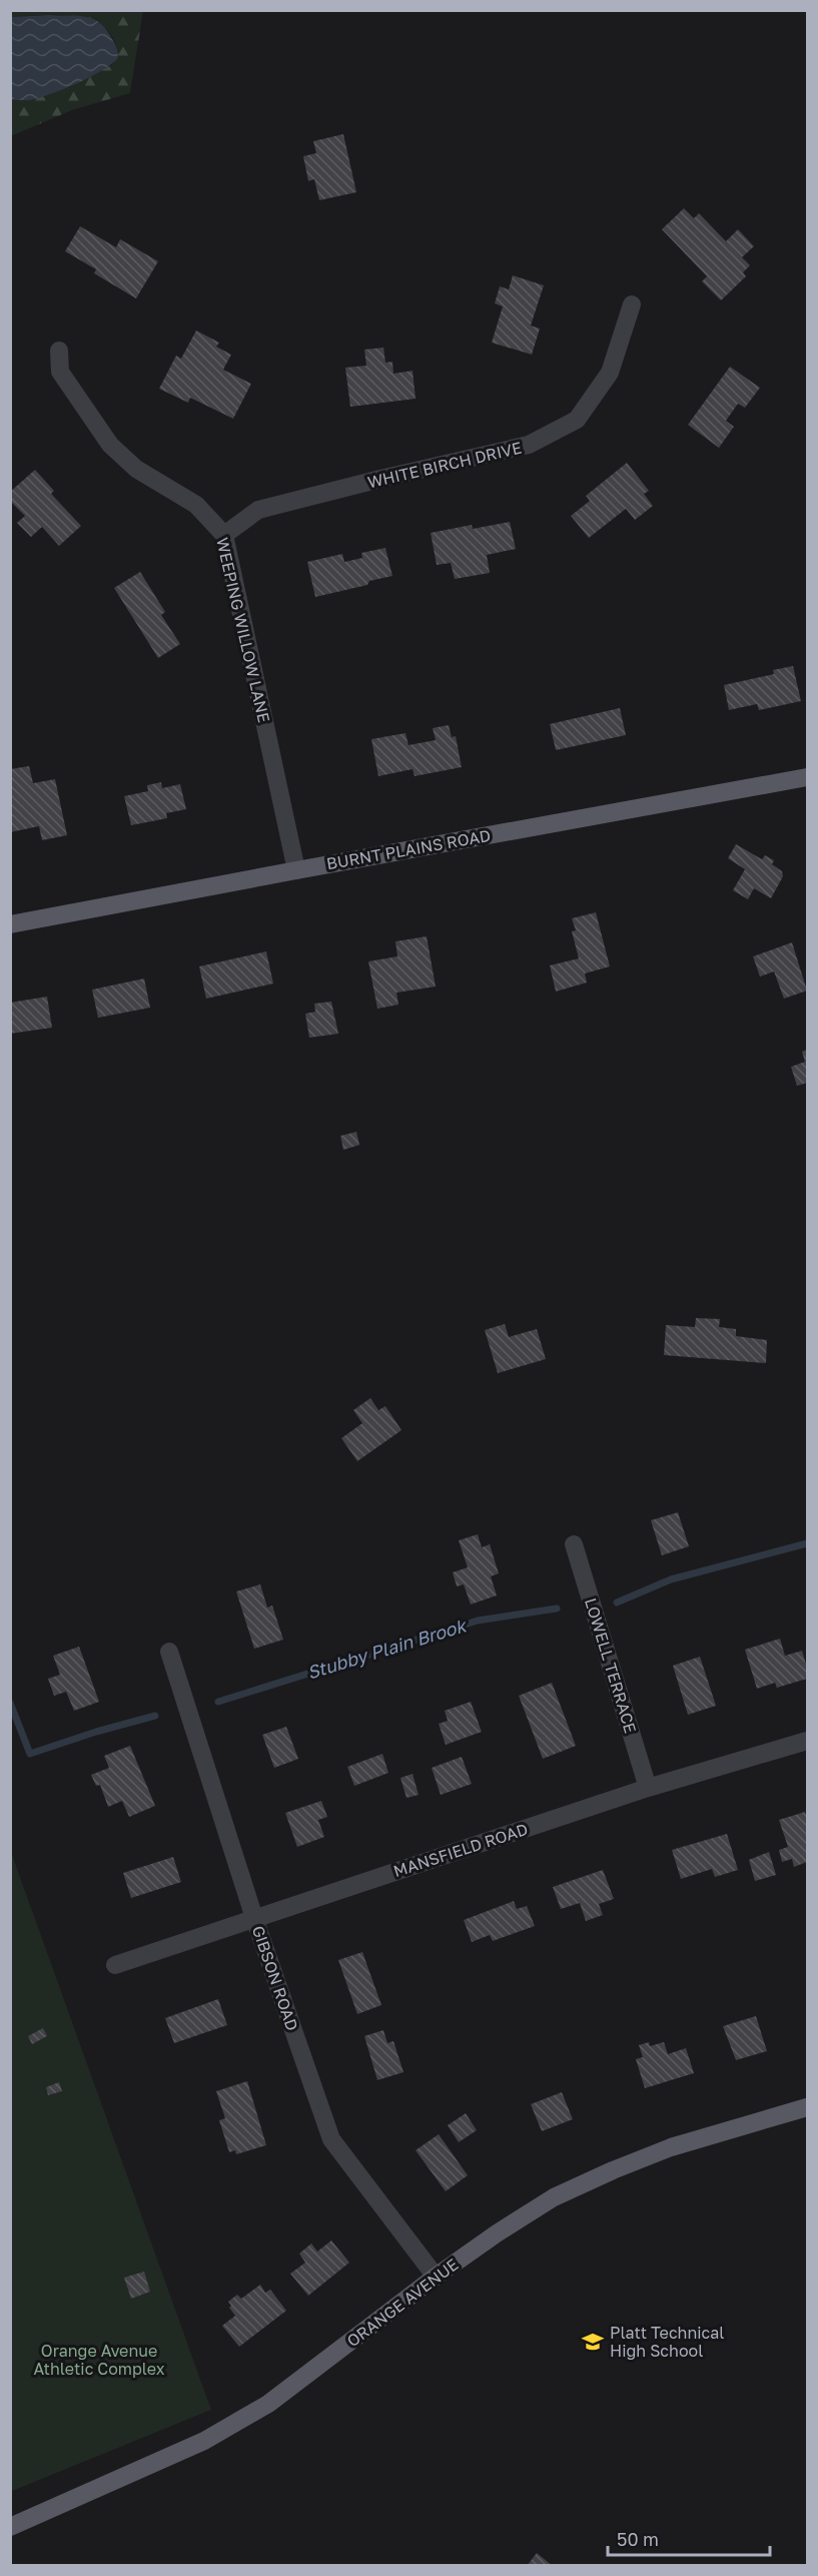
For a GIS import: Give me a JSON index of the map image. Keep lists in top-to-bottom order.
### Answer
{
  "streets": {
    "main road": ["BURNT PLAINS ROAD", "ORANGE AVENUE"],
    "street": [
      "WHITE BIRCH DRIVE",
      "WEEPING WILLOW LANE",
      "LOWELL TERRACE",
      "MANSFIELD ROAD",
      "GIBSON ROAD"
    ]
  },
  "crossings": [
    ["WHITE BIRCH DRIVE", "WEEPING WILLOW LANE"],
    ["WEEPING WILLOW LANE", "BURNT PLAINS ROAD"],
    ["LOWELL TERRACE", "MANSFIELD ROAD"],
    ["MANSFIELD ROAD", "GIBSON ROAD"],
    ["GIBSON ROAD", "ORANGE AVENUE"]
  ],
  "water": ["Stubby Plain Brook"],
  "parks": ["Orange Avenue Athletic Complex"],
  "places": {
    "school or university": ["Platt Technical High School"]
  },
  "scale_bar": "50 m"
}
